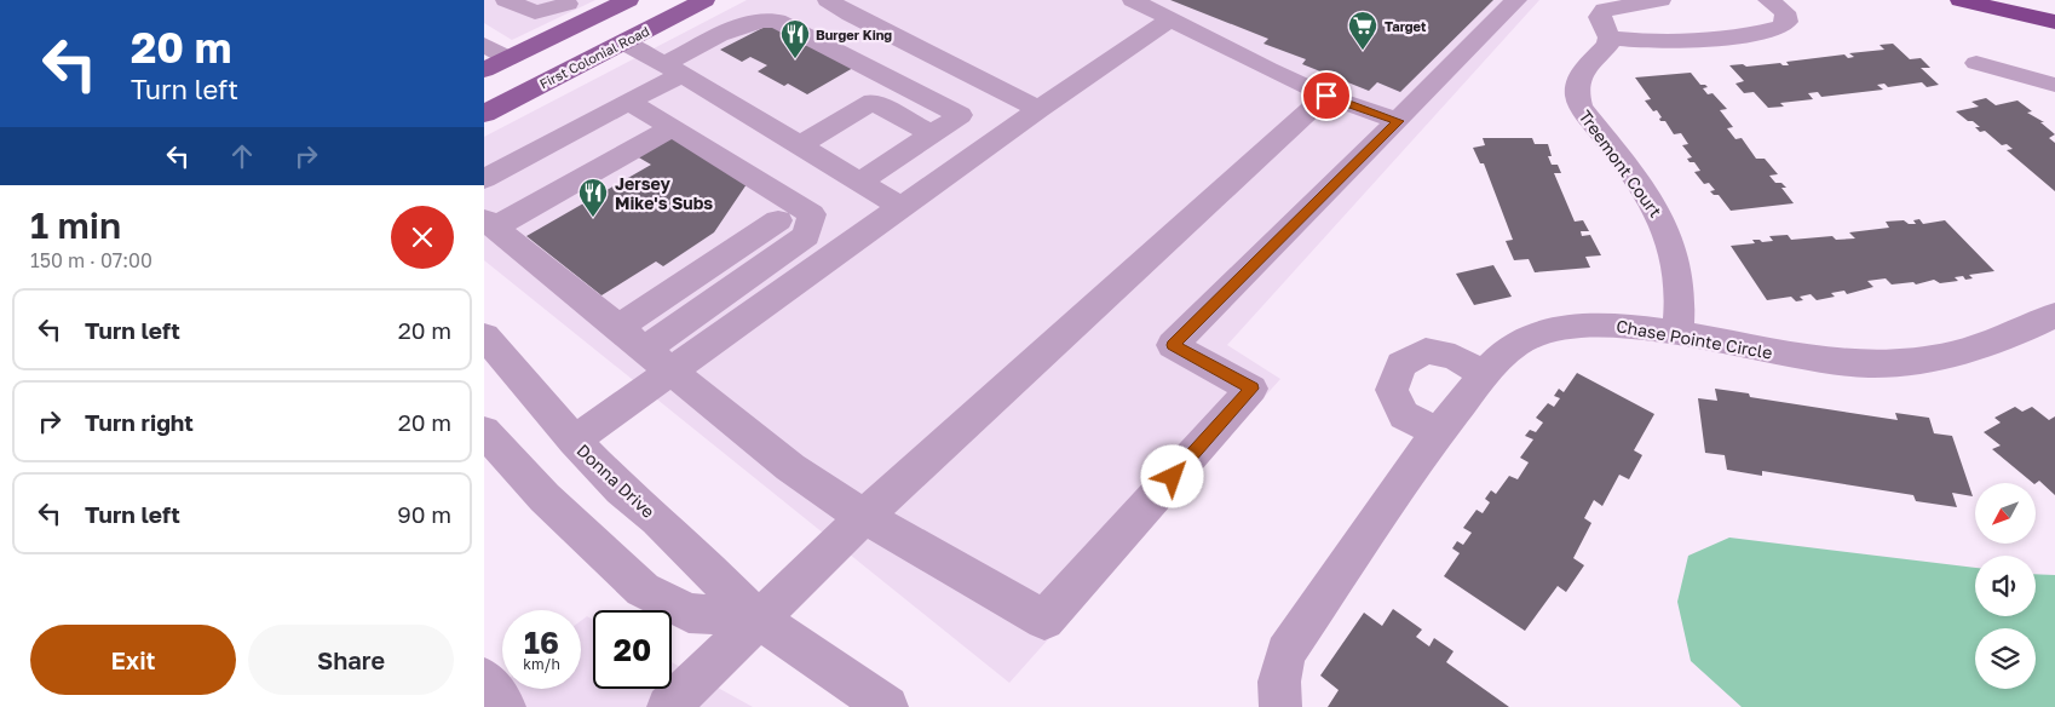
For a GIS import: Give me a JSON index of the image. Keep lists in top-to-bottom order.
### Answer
{
  "streets": {
    "main road": ["First Colonial Road"],
    "street": ["Treemont Court", "Chase Pointe Circle", "Donna Drive"]
  },
  "crossings": [
    ["Treemont Court", "Chase Pointe Circle"]
  ],
  "places": {
    "supermarket": ["Target"],
    "restaurant": ["Burger King", "Jersey Mike's Subs"]
  },
  "north": "bottom left",
  "page": {
    "turn": ["20 m", "Turn left"],
    "heading": ["1 min", "150 m · 07:00"],
    "list": [
      {
        "name": "Turn left",
        "value": "20 m"
      },
      {
        "name": "Turn right",
        "value": "20 m"
      },
      {
        "name": "Turn left",
        "value": "90 m"
      }
    ],
    "speed": "16 km/h",
    "limit": "20",
    "buttons": ["Exit", "Share"]
  }
}
